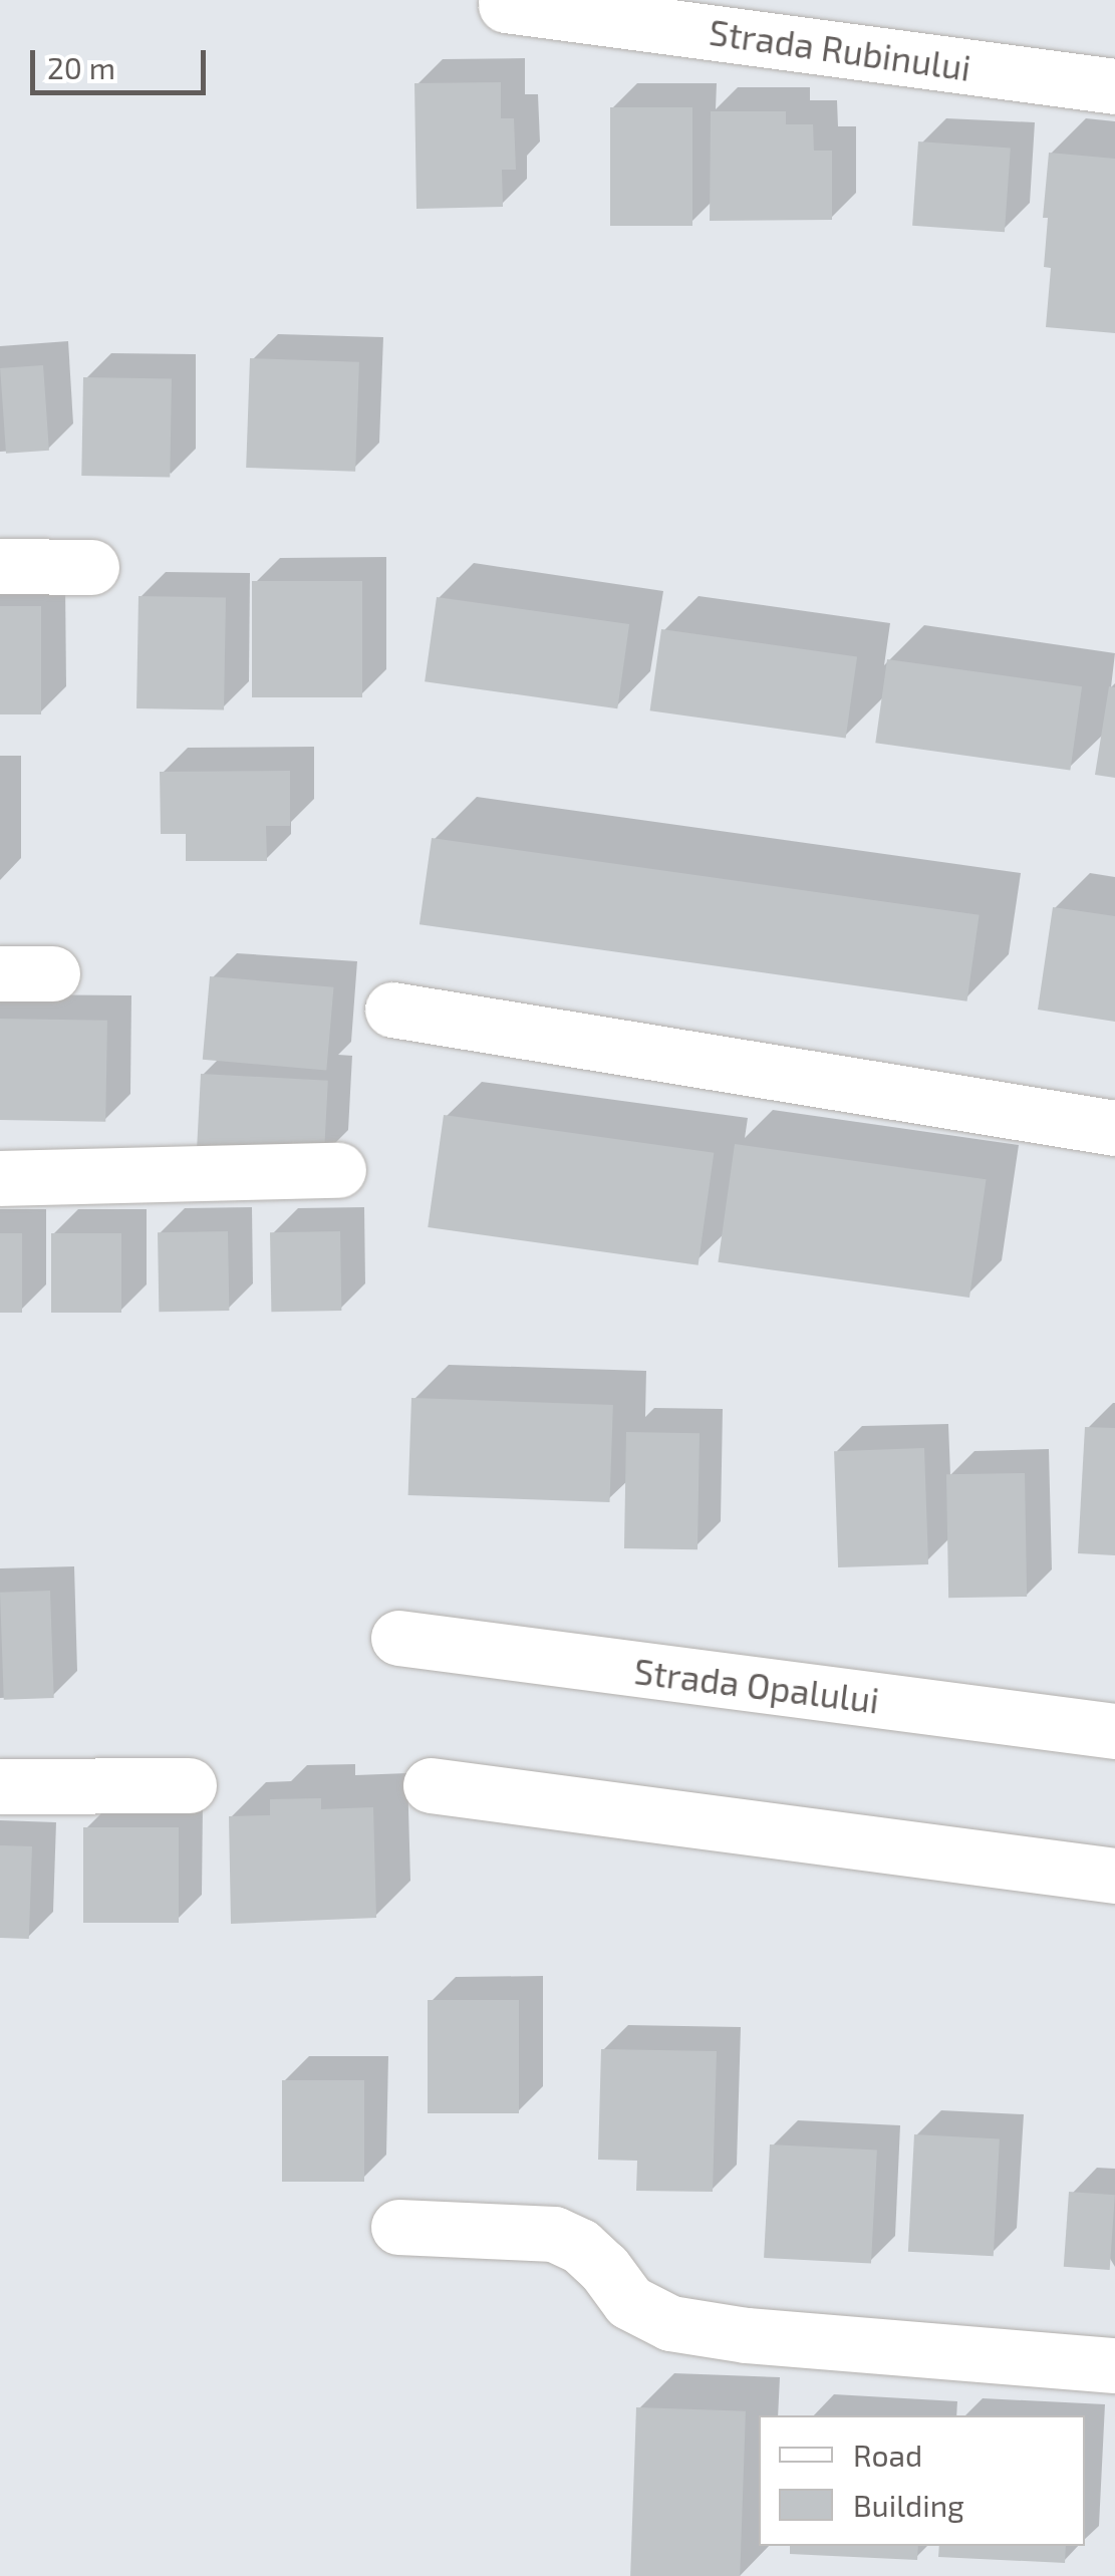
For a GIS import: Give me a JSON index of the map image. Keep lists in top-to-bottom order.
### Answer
{
  "streets": {
    "street": ["Strada Rubinului", "Strada Opalului"]
  },
  "legend": ["Road", "Building"],
  "scale_bar": "20 m"
}
